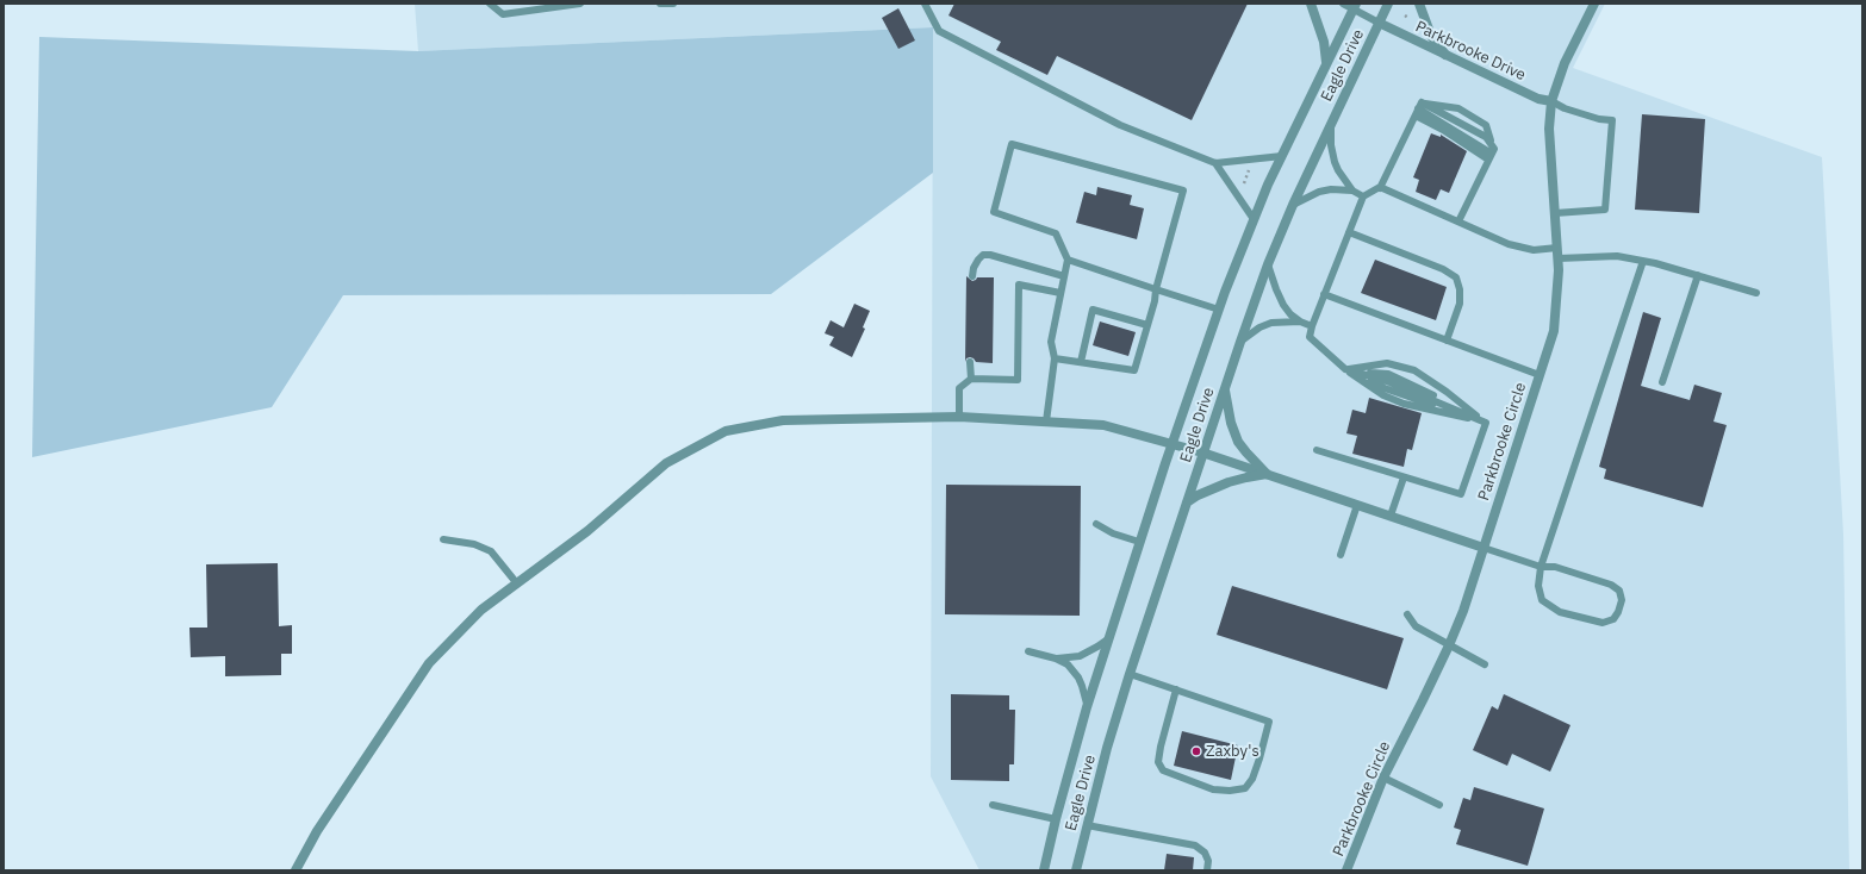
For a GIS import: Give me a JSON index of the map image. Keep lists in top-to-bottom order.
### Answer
{
  "streets": {
    "street": ["Parkbrooke Drive", "Eagle Drive", "Parkbrooke Circle"]
  },
  "crossings": [
    ["Parkbrooke Drive", "Eagle Drive"],
    ["Parkbrooke Drive", "Parkbrooke Circle"]
  ],
  "places": ["Zaxby's"]
}
